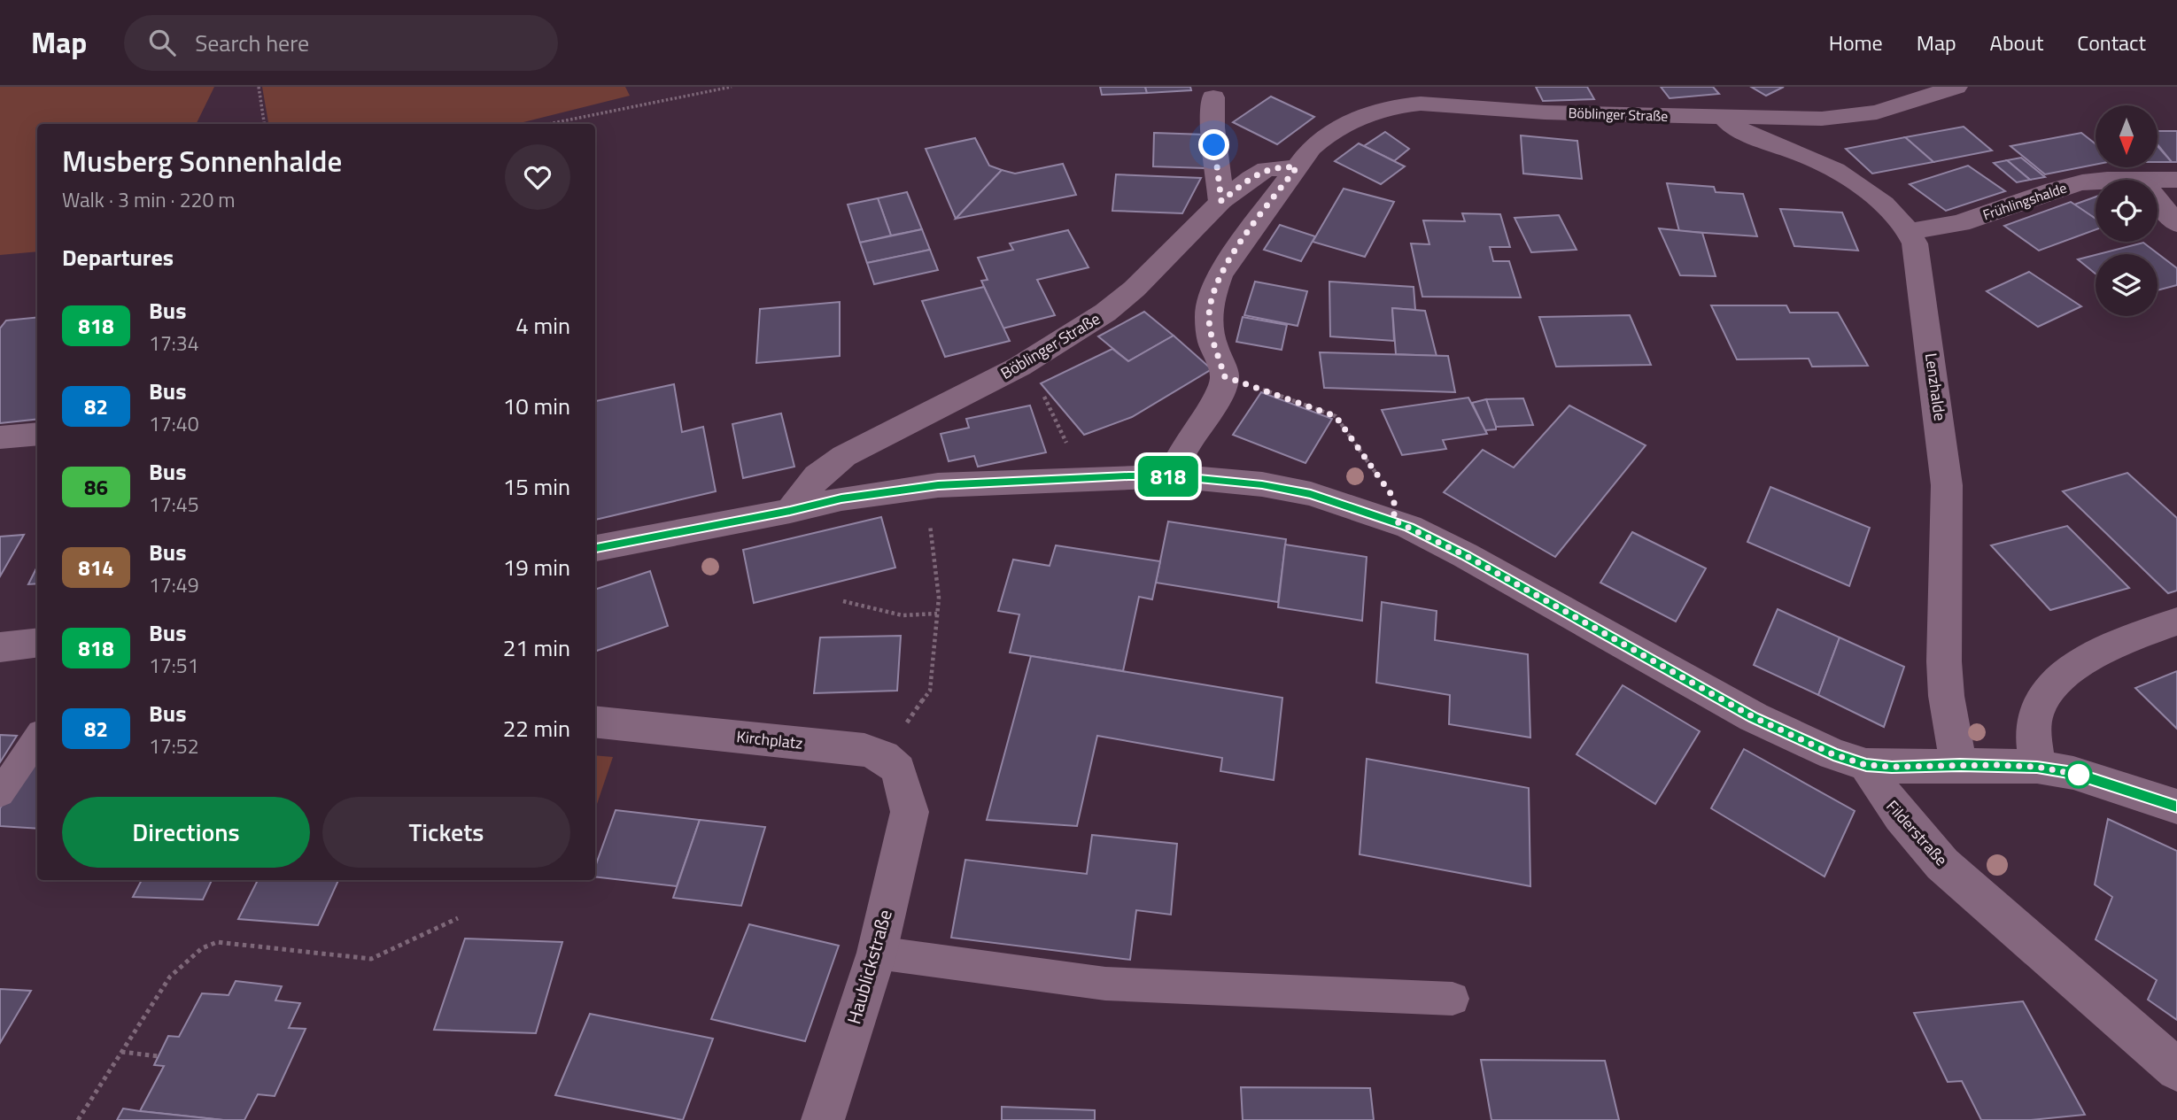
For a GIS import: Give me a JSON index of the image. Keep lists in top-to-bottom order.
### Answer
{
  "streets": {
    "street": [
      "Böblinger Straße",
      "Frühlingshalde",
      "Lenzhalde",
      "Kirchplatz",
      "Filderstraße",
      "Haublickstraße"
    ]
  },
  "crossings": [
    ["Böblinger Straße", "Lenzhalde"],
    ["Frühlingshalde", "Lenzhalde"],
    ["Kirchplatz", "Haublickstraße"]
  ],
  "lines": ["bus line 818"],
  "north": "bottom",
  "page": {
    "header": "Map",
    "search": "Search here",
    "nav": [
      "Home",
      "Map",
      "About",
      "Contact"
    ],
    "on_map": "818",
    "heading": [
      ["Musberg Sonnenhalde", "Walk · 3 min · 220 m"],
      "Departures"
    ],
    "list": [
      {
        "mark": "818",
        "name": "Bus",
        "note": "17:34",
        "value": "4 min"
      },
      {
        "mark": "82",
        "name": "Bus",
        "note": "17:40",
        "value": "10 min"
      },
      {
        "mark": "86",
        "name": "Bus",
        "note": "17:45",
        "value": "15 min"
      },
      {
        "mark": "814",
        "name": "Bus",
        "note": "17:49",
        "value": "19 min"
      },
      {
        "mark": "818",
        "name": "Bus",
        "note": "17:51",
        "value": "21 min"
      },
      {
        "mark": "82",
        "name": "Bus",
        "note": "17:52",
        "value": "22 min"
      }
    ],
    "buttons": ["Directions", "Tickets"]
  }
}
